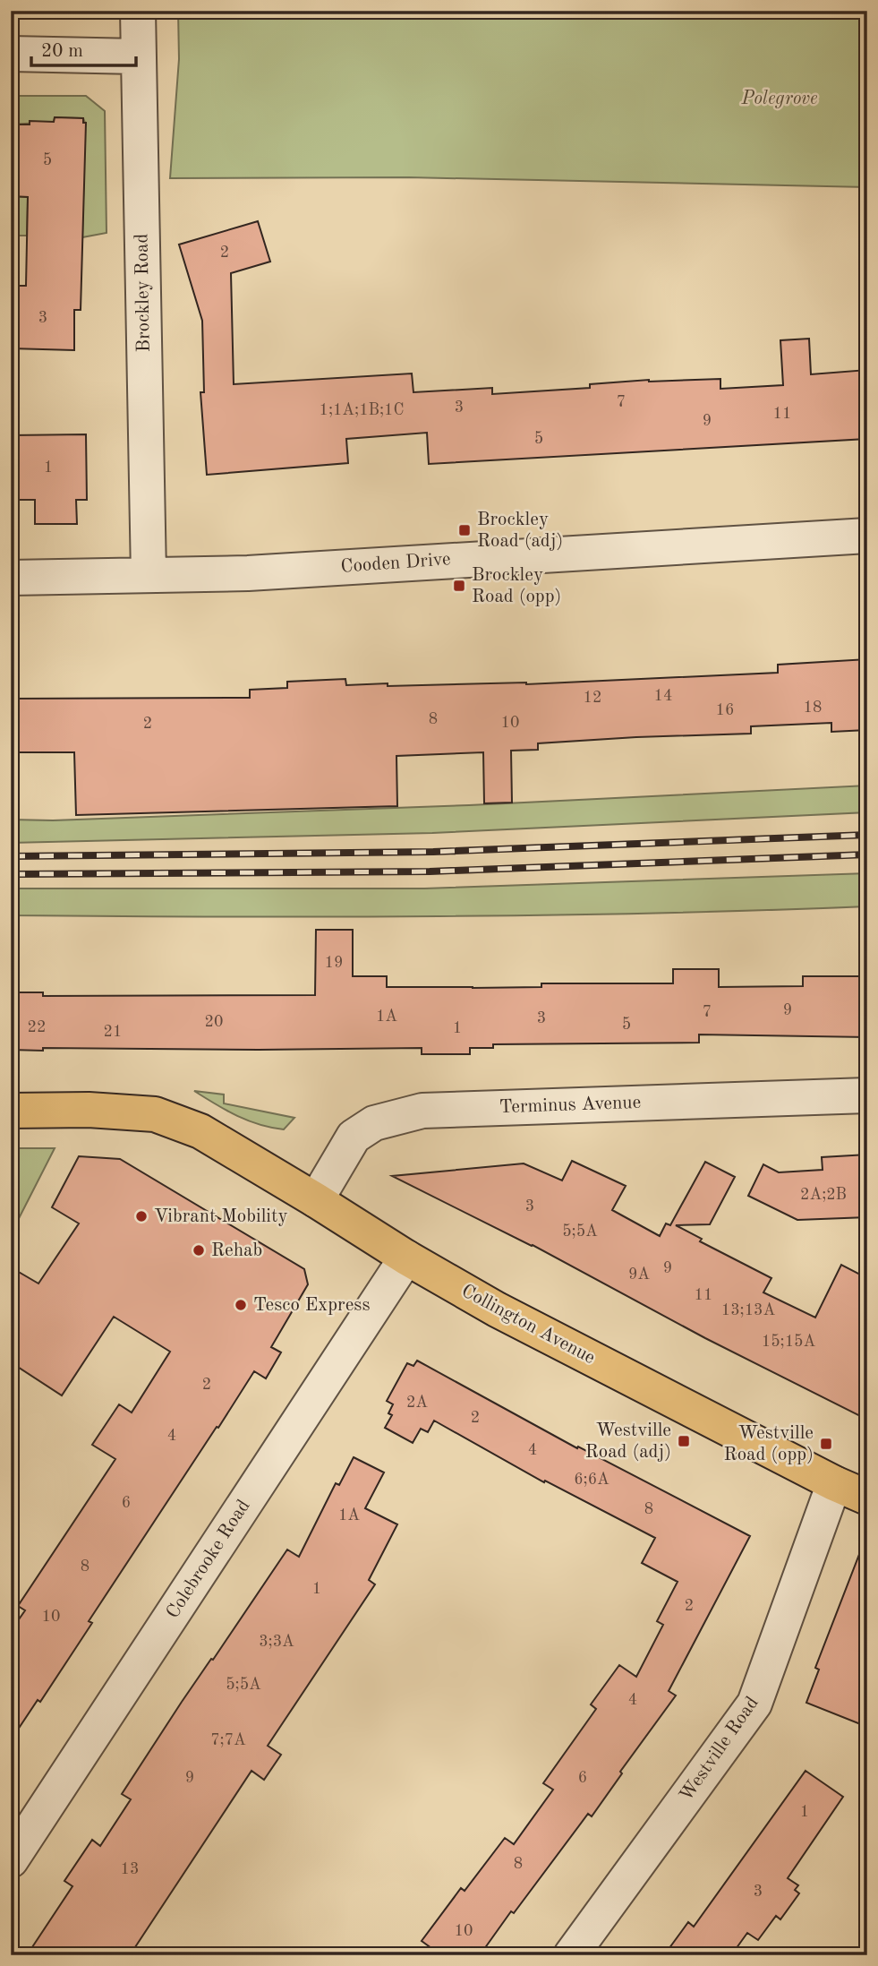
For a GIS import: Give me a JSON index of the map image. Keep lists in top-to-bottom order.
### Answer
{
  "streets": {
    "main road": ["Collington Avenue"],
    "street": [
      "Brockley Road",
      "Cooden Drive",
      "Terminus Avenue",
      "Colebrooke Road",
      "Westville Road"
    ]
  },
  "crossings": [
    ["Brockley Road", "Cooden Drive"],
    ["Terminus Avenue", "Collington Avenue"],
    ["Collington Avenue", "Colebrooke Road"],
    ["Collington Avenue", "Westville Road"]
  ],
  "parks": ["Polegrove"],
  "places": {
    "transit": [
      "Brockley Road (adj)",
      "Brockley Road (opp)",
      "Westville Road (adj)",
      "Westville Road (opp)"
    ],
    "other": ["Vibrant Mobility", "Rehab", "Tesco Express"]
  },
  "house_numbers": [
    "5",
    "2",
    "3",
    "7",
    "3",
    "1;1A;1B;1C",
    "11",
    "9",
    "5",
    "1",
    "14",
    "12",
    "18",
    "16",
    "8",
    "10",
    "2",
    "19",
    "9",
    "7",
    "1A",
    "3",
    "20",
    "5",
    "22",
    "1",
    "21",
    "2A;2B",
    "3",
    "5;5A",
    "9",
    "9A",
    "11",
    "13;13A",
    "15;15A",
    "2",
    "2A",
    "2",
    "4",
    "4",
    "6;6A",
    "6",
    "8",
    "1A",
    "8",
    "1",
    "2",
    "10",
    "3;3A",
    "5;5A",
    "4",
    "7;7A",
    "9",
    "6",
    "1",
    "8",
    "13",
    "3",
    "10"
  ],
  "scale_bar": "20 m"
}
